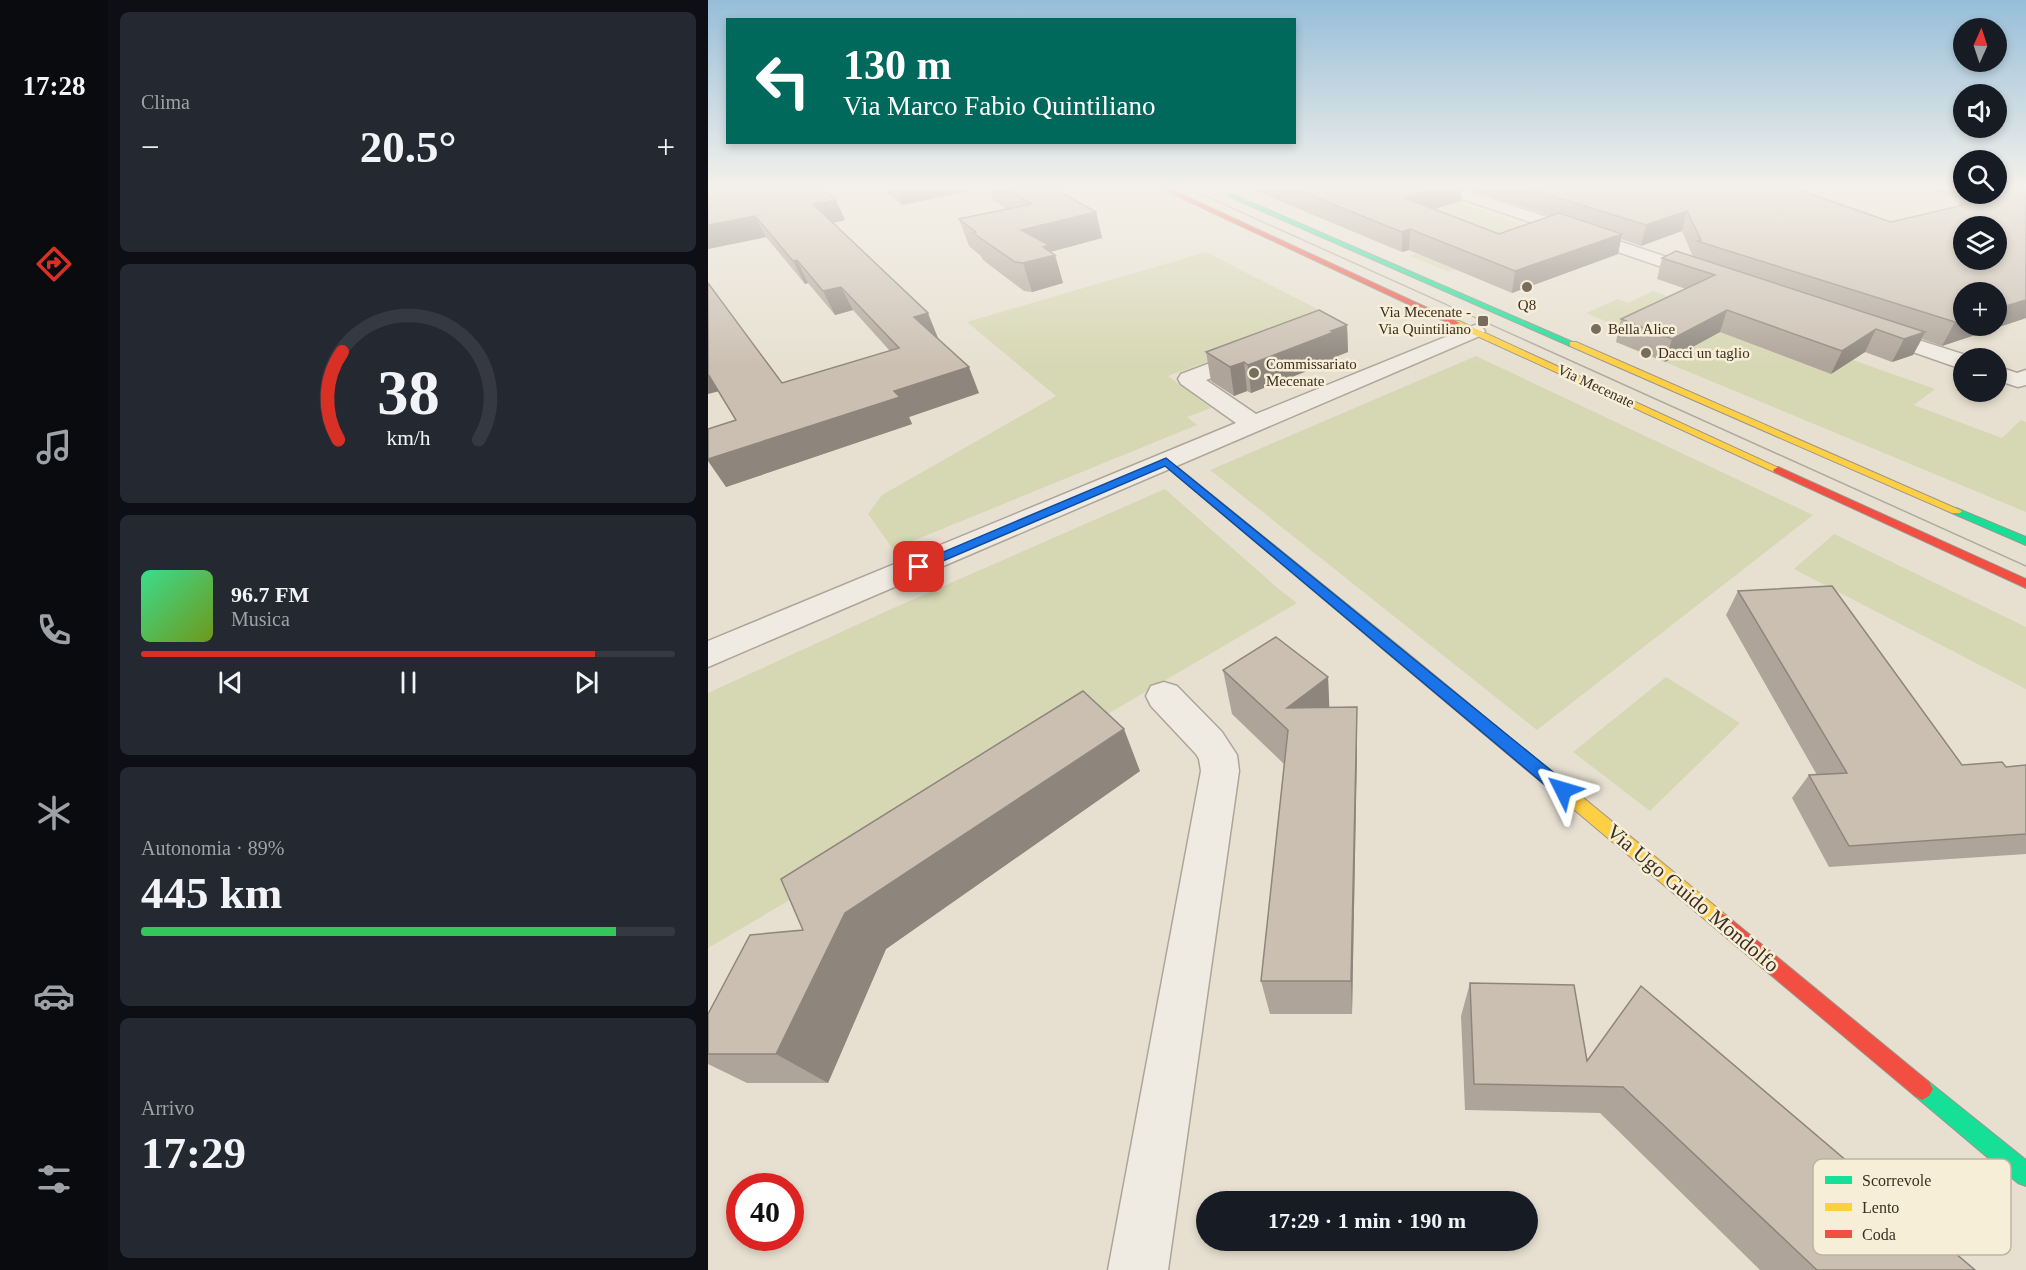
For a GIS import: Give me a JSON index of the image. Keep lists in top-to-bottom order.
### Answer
{
  "streets": {
    "main road": ["Via Mecenate", "Via Ugo Guido Mondolfo"]
  },
  "places": {
    "other": [
      "Q8",
      "Bella Alice",
      "Dacci un taglio",
      "Commissariato Mecenate"
    ],
    "transit": ["Via Mecenate - Via Quintiliano"]
  },
  "legend": ["Scorrevole", "Lento", "Coda"],
  "north": "top",
  "page": {
    "tabs": "17:28",
    "tile": [
      "Clima",
      ["Autonomia · 89%", "445 km"],
      ["Arrivo", "17:29"]
    ],
    "map_buttons": ["+", "−"],
    "turn": ["130 m", "Via Marco Fabio Quintiliano"],
    "heat": ["−", "20.5°", "+"],
    "song": ["96.7 FM", "Musica"],
    "limit": "40",
    "trip": "17:29 · 1 min · 190 m",
    "gauge": ["38", "km/h"]
  }
}
